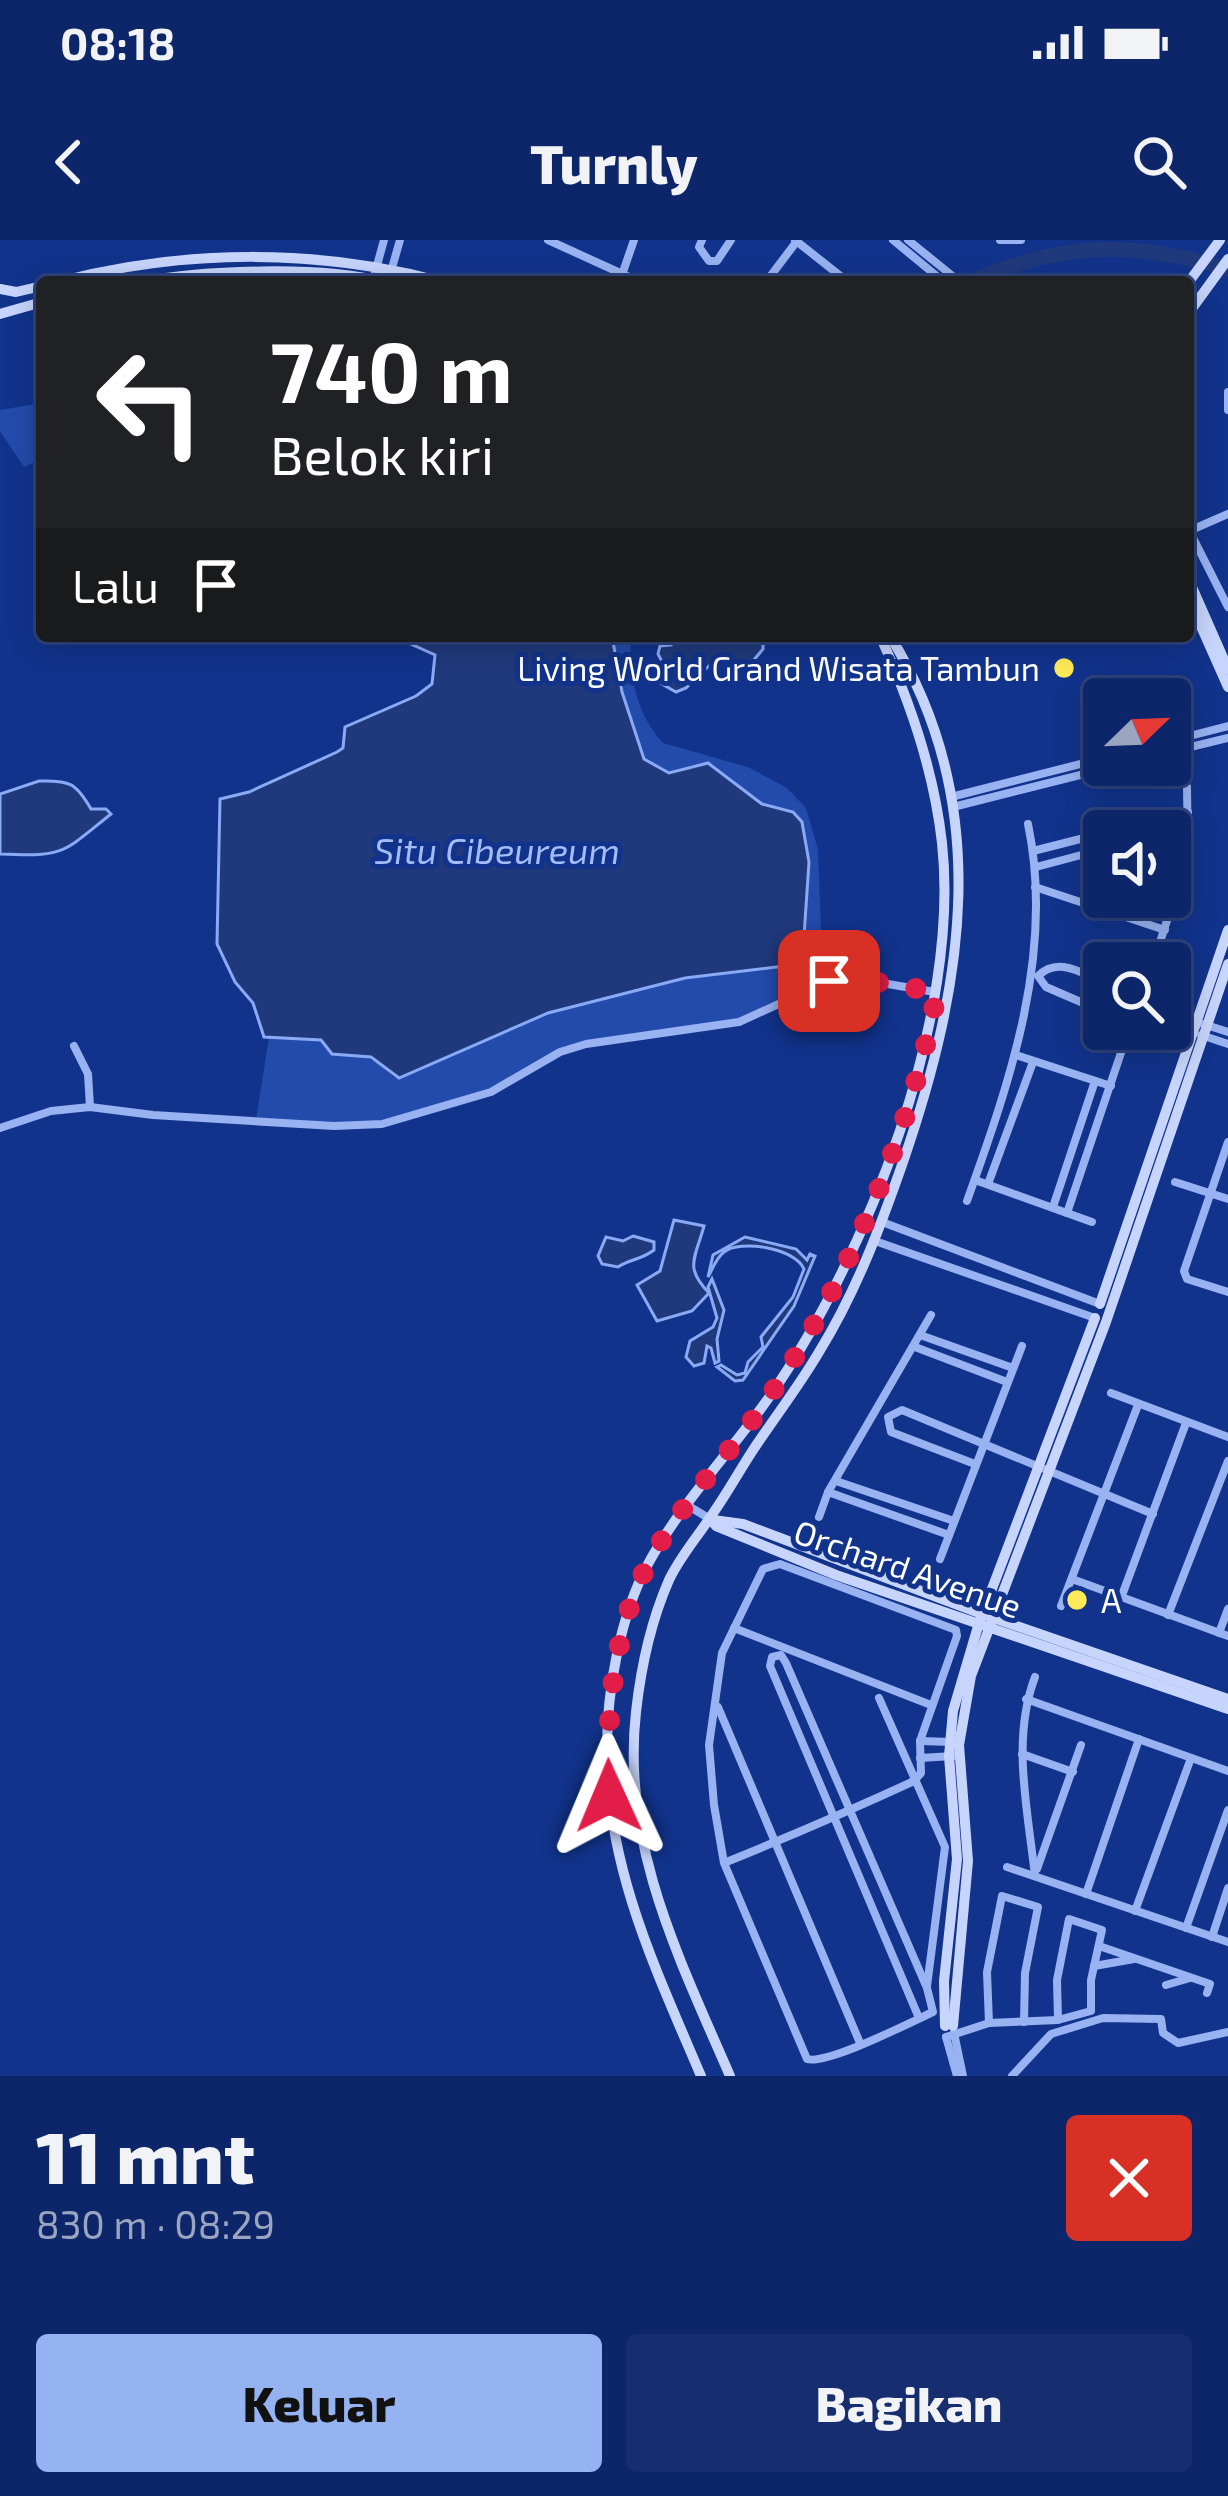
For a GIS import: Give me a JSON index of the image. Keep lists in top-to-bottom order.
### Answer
{
  "streets": {
    "street": ["Orchard Avenue"]
  },
  "water": ["Situ Cibeureum"],
  "places": ["Living World Grand Wisata Tambun", "A"],
  "north": "top right",
  "page": {
    "status": "08:18",
    "header": "Turnly",
    "turn": ["740 m", "Belok kiri"],
    "then": "Lalu",
    "heading": ["11 mnt", "830 m · 08:29"],
    "buttons": ["Keluar", "Bagikan"]
  }
}
